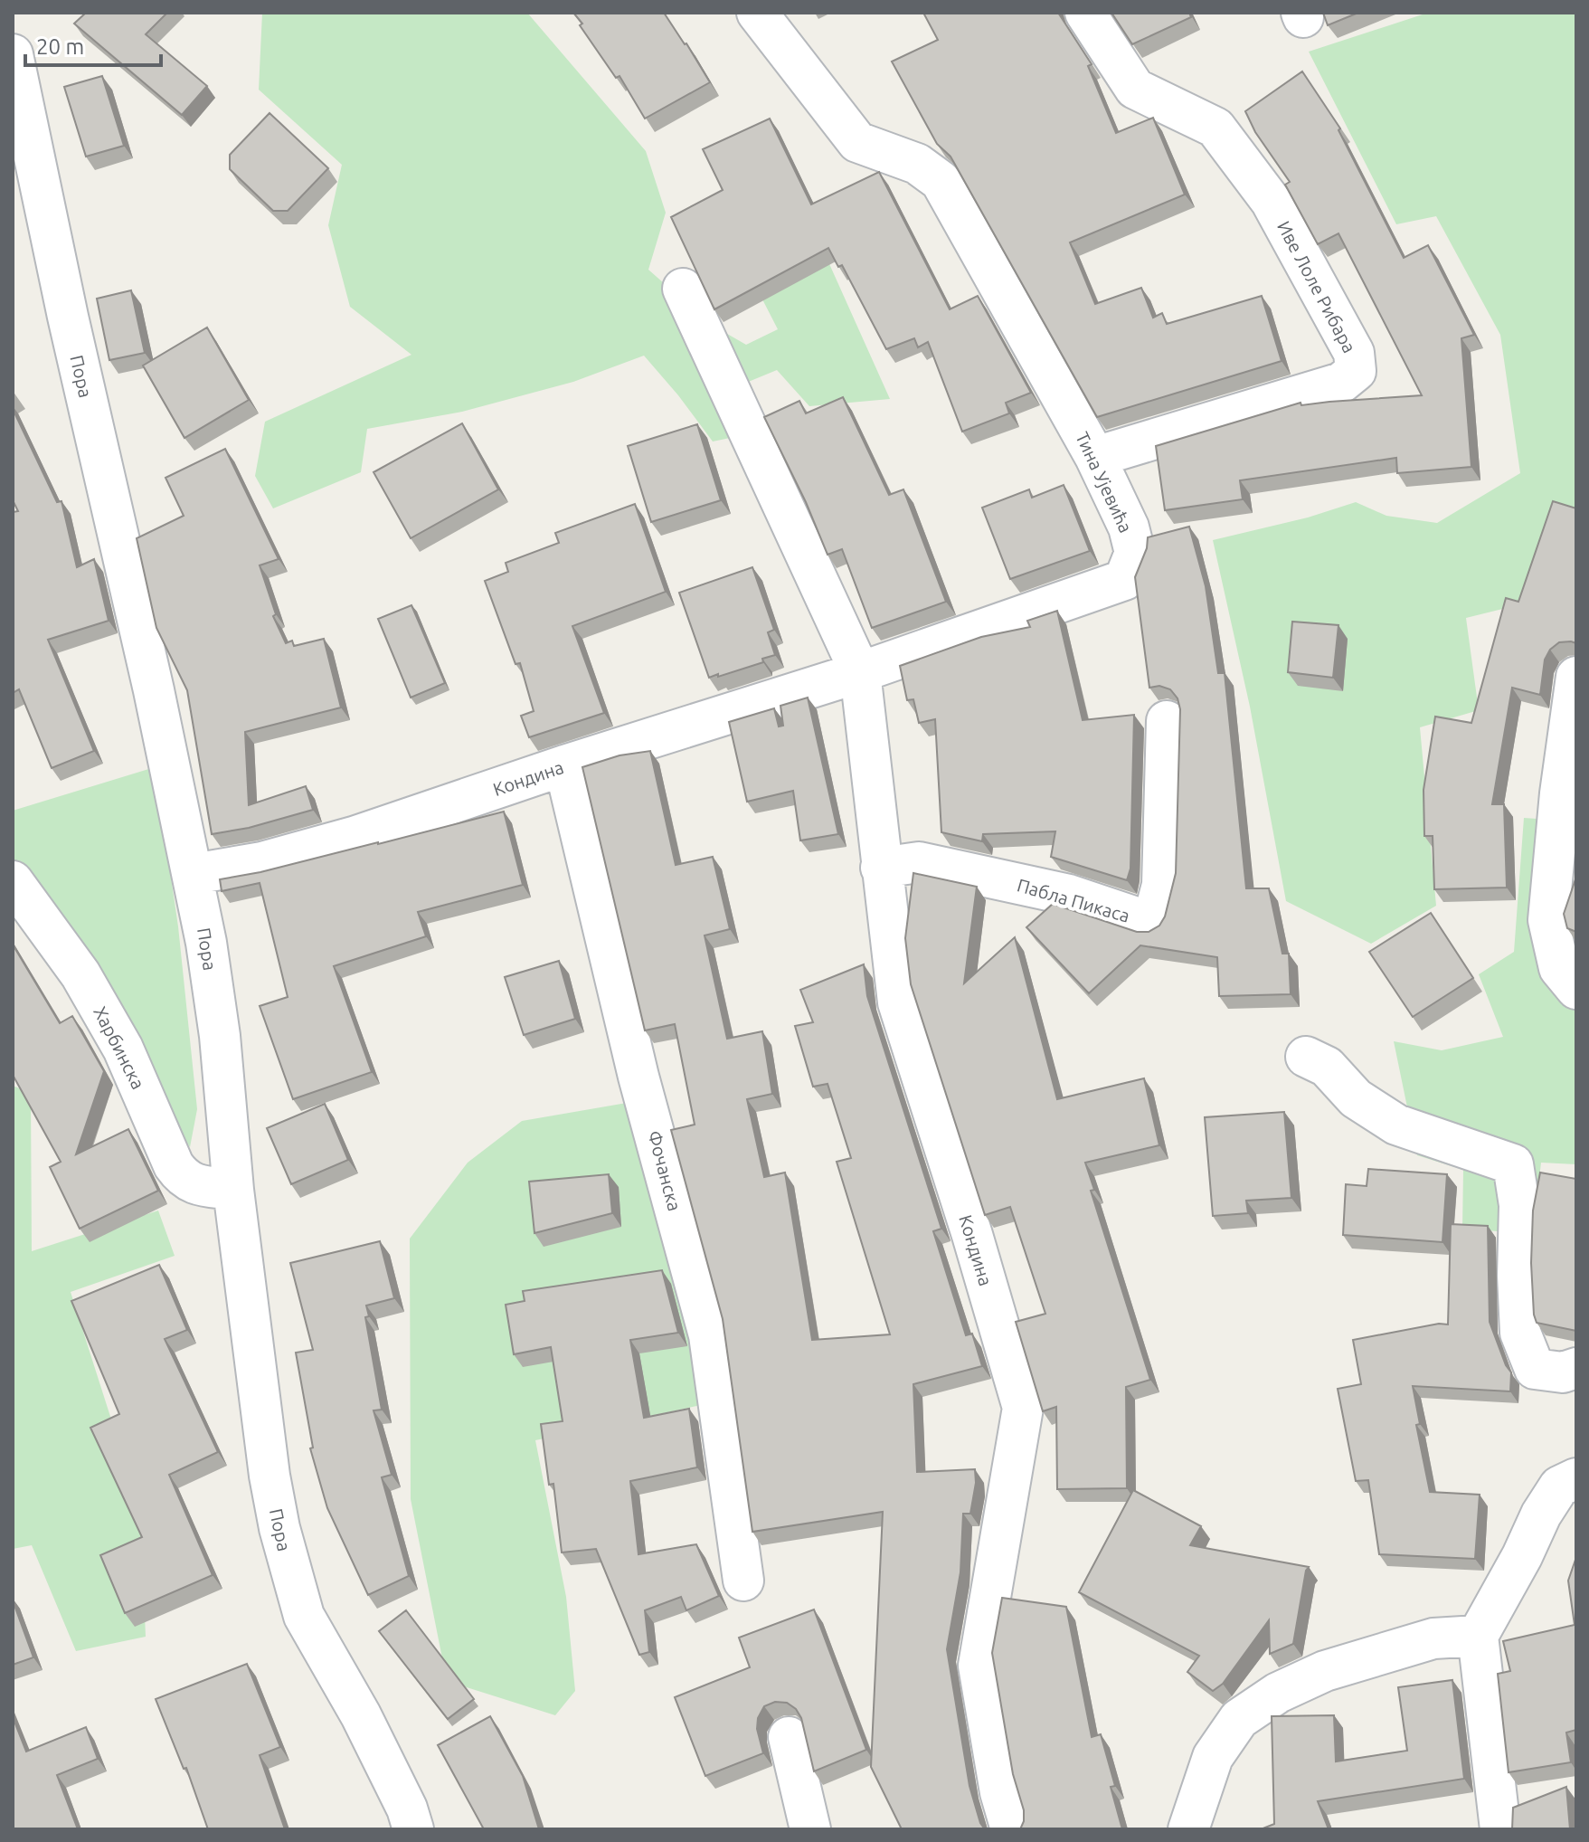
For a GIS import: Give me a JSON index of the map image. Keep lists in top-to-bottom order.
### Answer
{
  "streets": {
    "street": [
      "Иве Лоле Рибара",
      "Пора",
      "Тина Ујевића",
      "Кондина",
      "Пабла Пикаса",
      "Харбинска",
      "Фочанска"
    ]
  },
  "crossings": [
    ["Иве Лоле Рибара", "Тина Ујевића"],
    ["Пора", "Кондина"],
    ["Пора", "Харбинска"],
    ["Тина Ујевића", "Кондина"],
    ["Кондина", "Пабла Пикаса"],
    ["Кондина", "Фочанска"]
  ],
  "scale_bar": "20 m"
}
